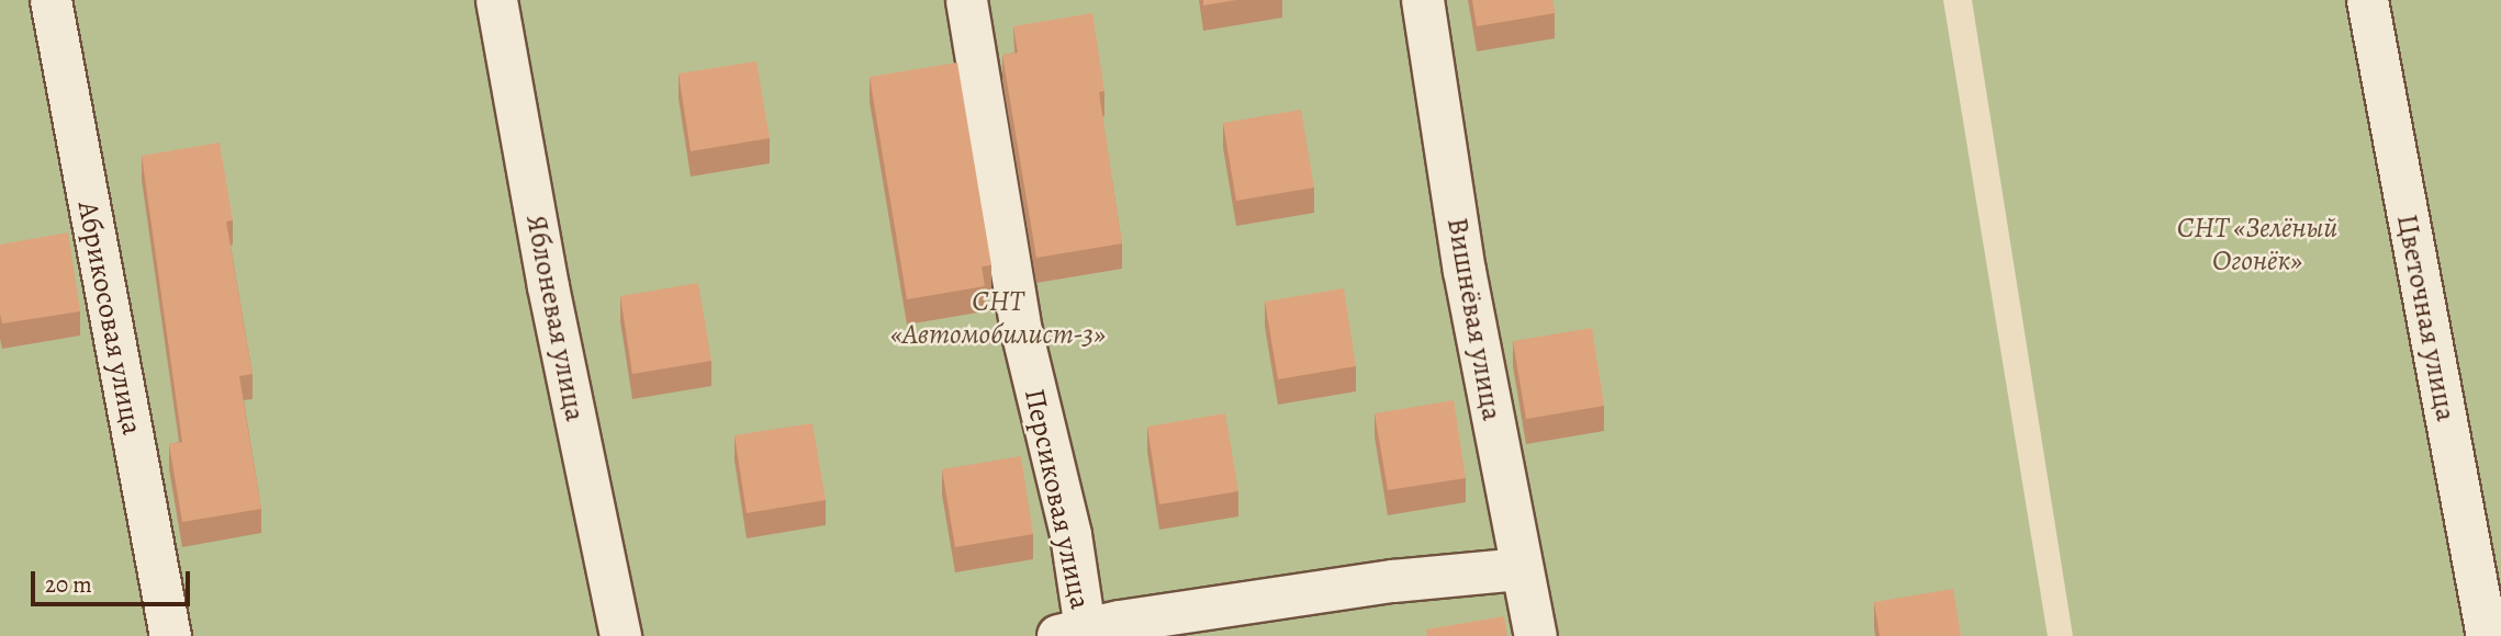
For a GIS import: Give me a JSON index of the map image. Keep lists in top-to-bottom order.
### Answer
{
  "streets": {
    "street": [
      "Абрикосовая улица",
      "Яблоневая улица",
      "Цветочная улица",
      "Вишнёвая улица",
      "Персиковая улица"
    ]
  },
  "parks": ["СНТ «Зелёный Огонёк»", "СНТ «Автомобилист-3»"],
  "scale_bar": "20 m"
}
